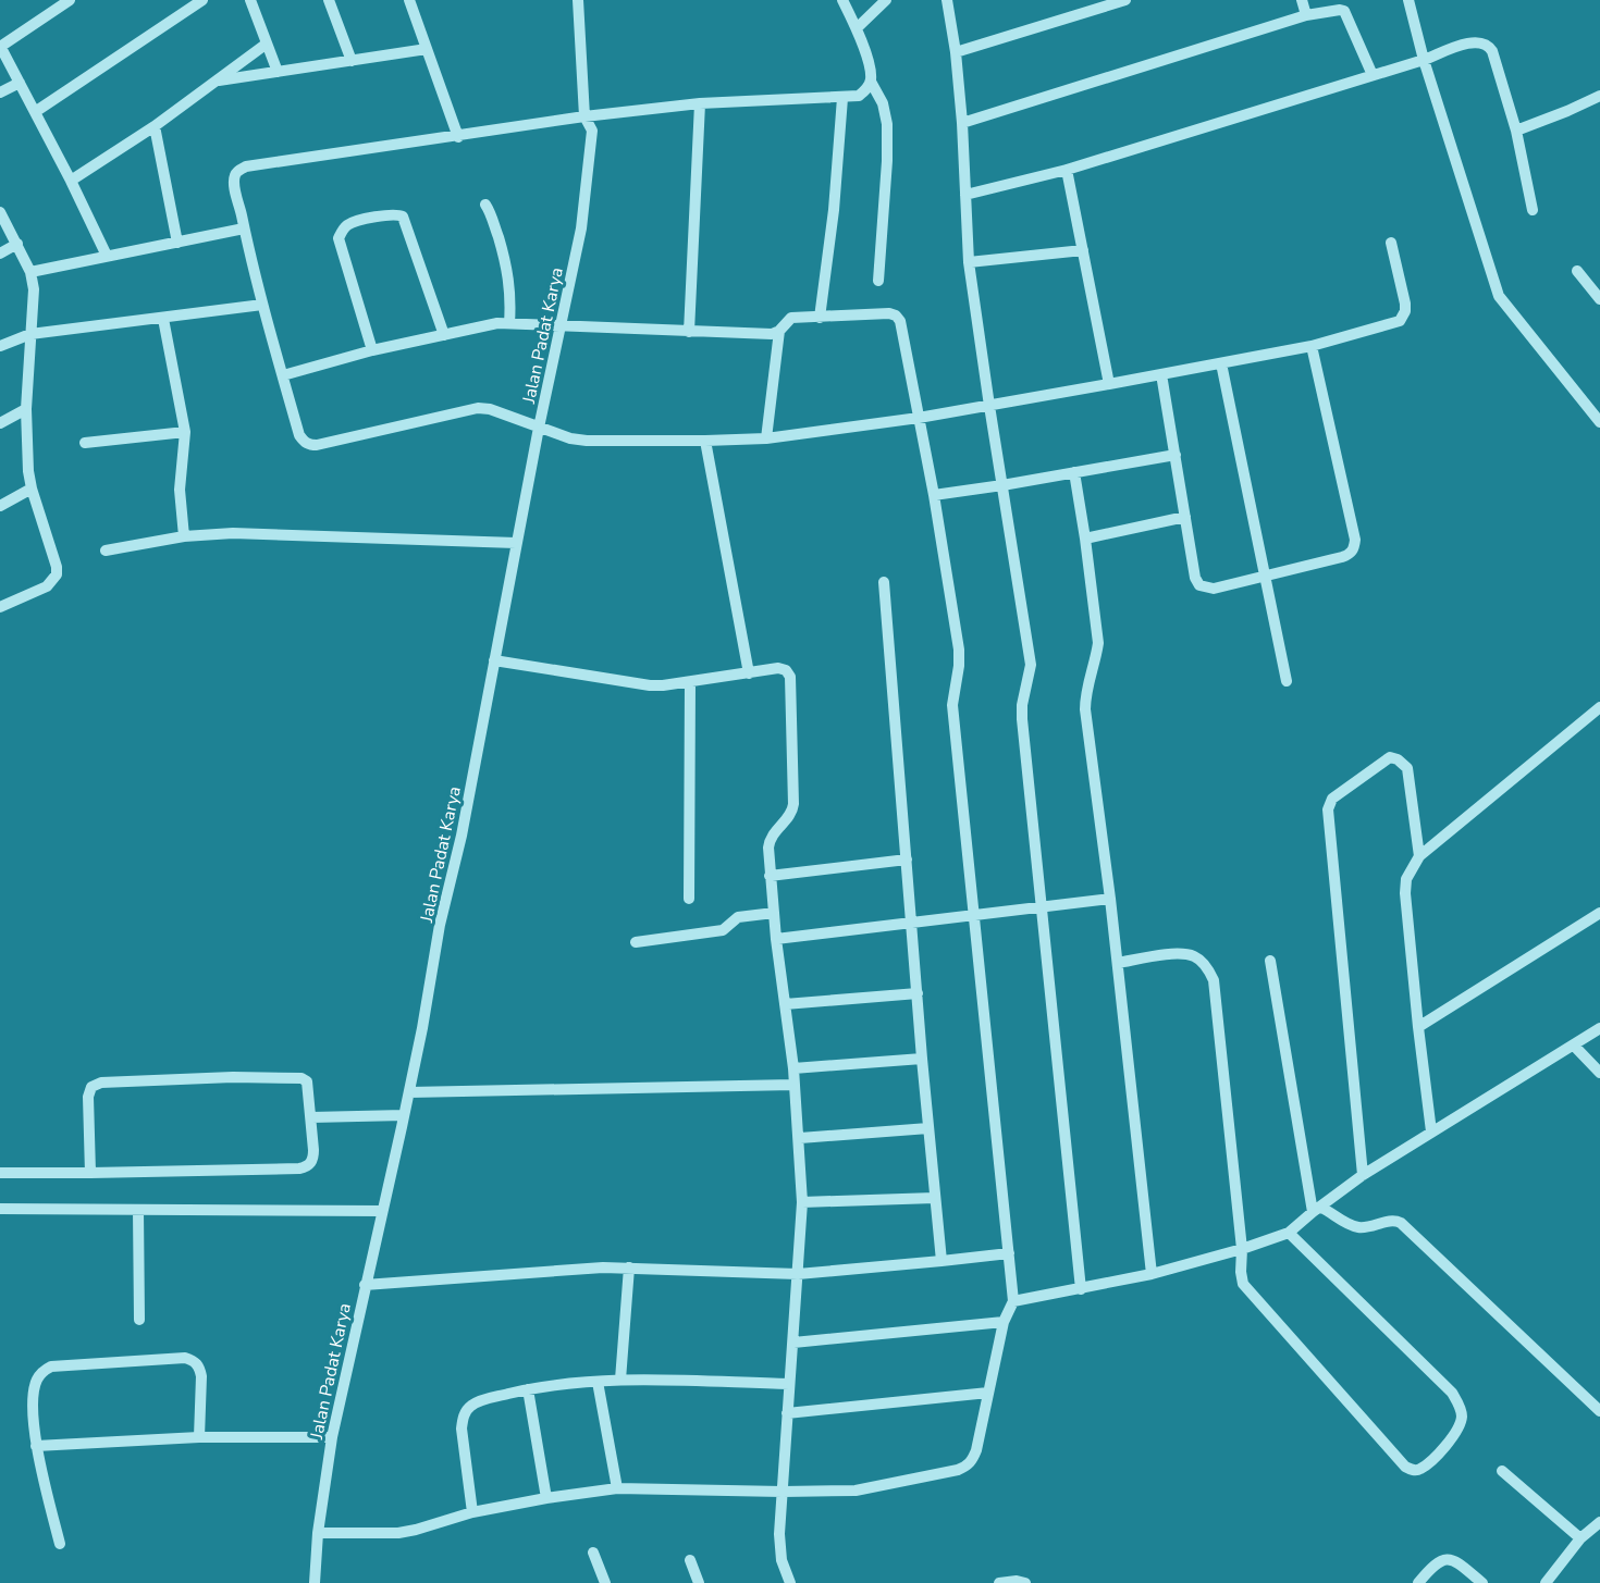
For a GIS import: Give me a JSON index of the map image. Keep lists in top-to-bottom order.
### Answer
{
  "streets": {
    "street": ["Jalan Padat Karya"]
  }
}
